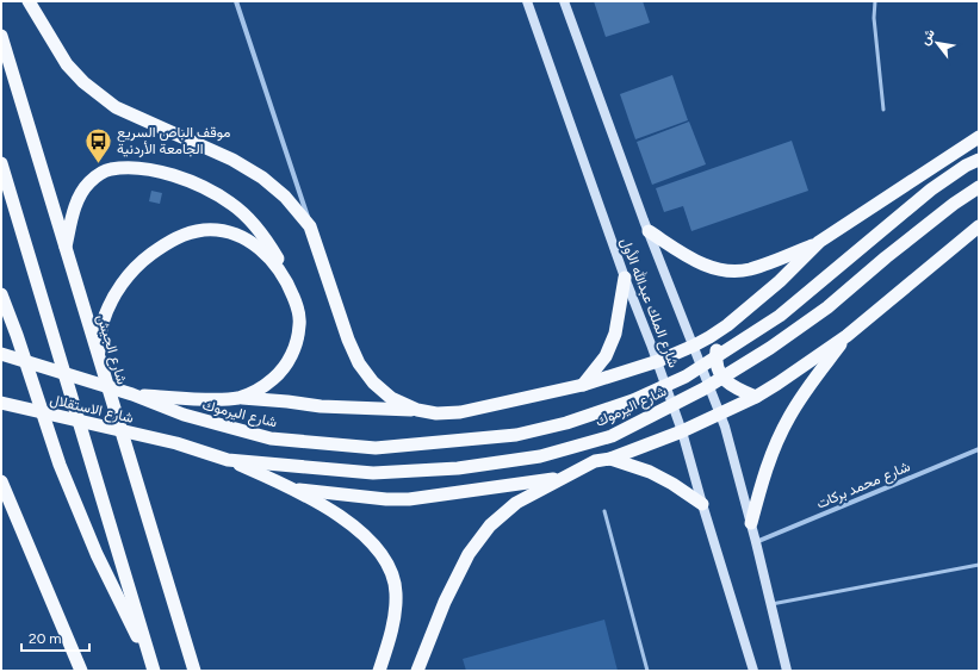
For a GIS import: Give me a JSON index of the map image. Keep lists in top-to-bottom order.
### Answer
{
  "streets": {
    "highway": ["شارع الجيش", "شارع اليرموك", "شارع الاستقلال"],
    "main road": ["شارع الملك عبدالله الأول"],
    "street": ["شارع محمد بركات"]
  },
  "crossings": [
    ["شارع الملك عبدالله الأول", "شارع محمد بركات"],
    ["شارع اليرموك", "شارع الاستقلال"]
  ],
  "places": {
    "bus stop": ["موقف الباص السريع الجامعة الأردنية"]
  },
  "scale_bar": "20 m",
  "north": "top left"
}
